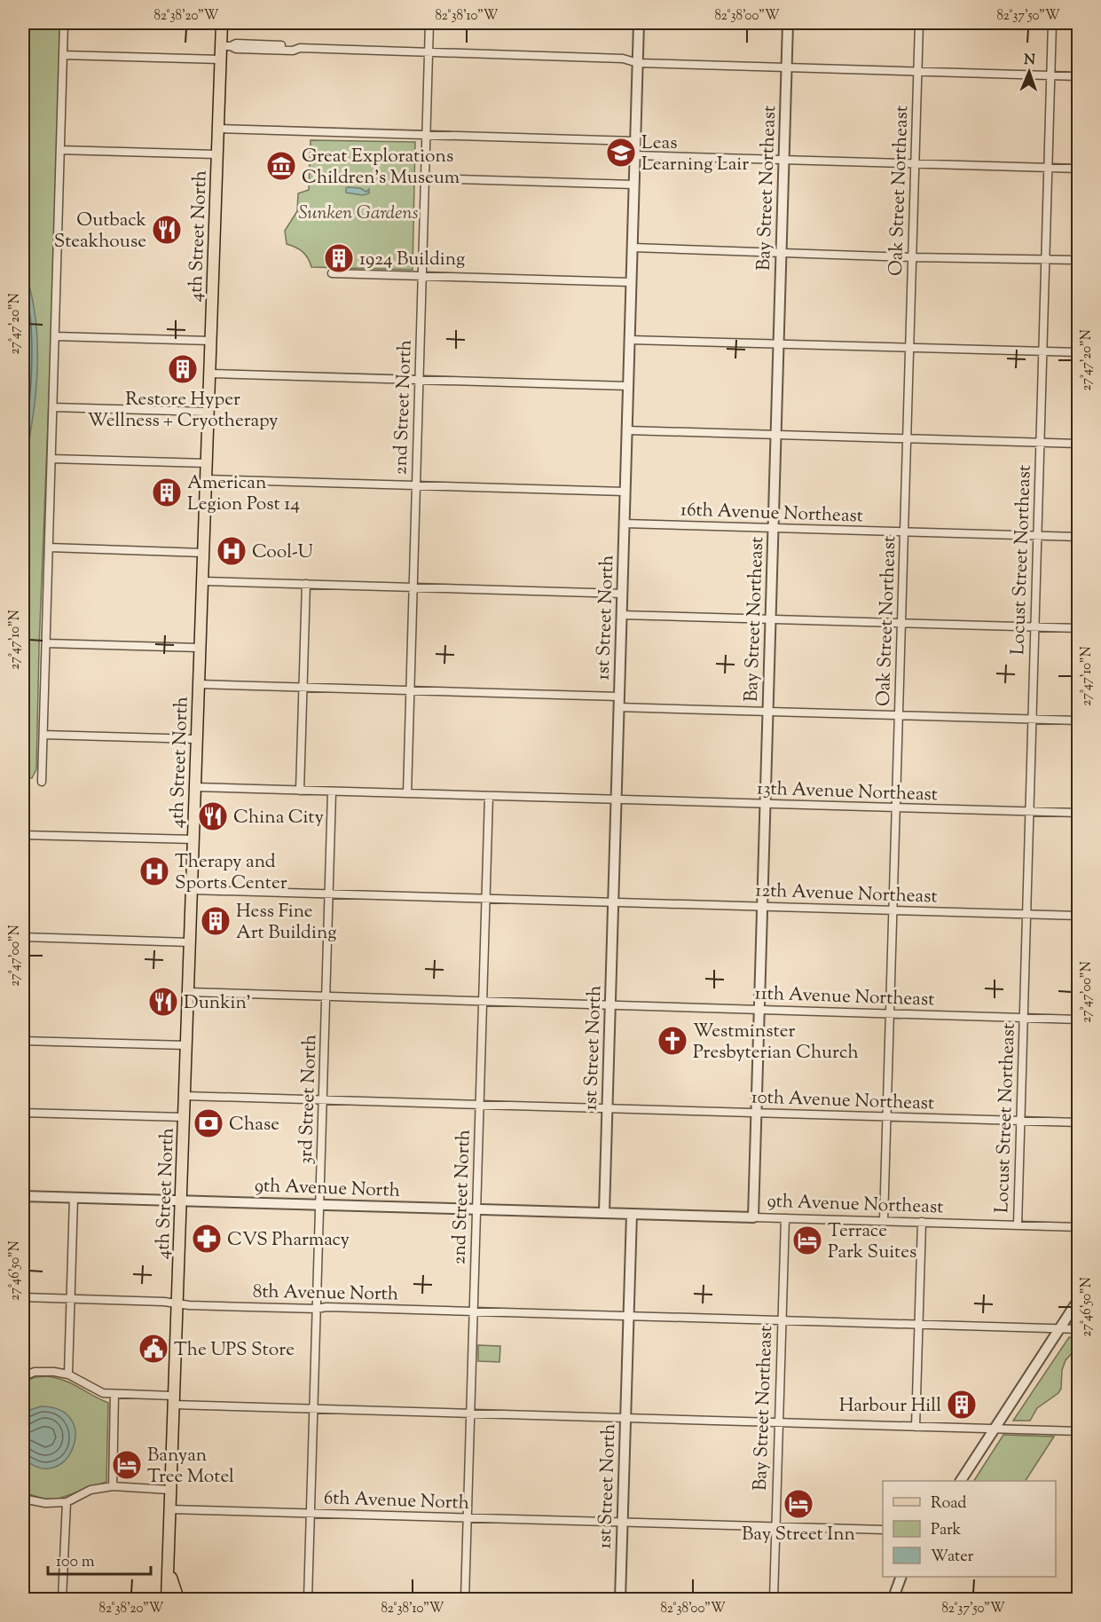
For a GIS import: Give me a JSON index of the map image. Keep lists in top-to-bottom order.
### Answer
{
  "streets": {
    "main road": ["4th Street North"],
    "street": [
      "Bay Street Northeast",
      "Oak Street Northeast",
      "2nd Street North",
      "16th Avenue Northeast",
      "Locust Street Northeast",
      "1st Street North",
      "13th Avenue Northeast",
      "12th Avenue Northeast",
      "11th Avenue Northeast",
      "3rd Street North",
      "10th Avenue Northeast",
      "9th Avenue North",
      "9th Avenue Northeast",
      "8th Avenue North",
      "6th Avenue North"
    ]
  },
  "crossings": [
    ["Bay Street Northeast", "16th Avenue Northeast"],
    ["Bay Street Northeast", "13th Avenue Northeast"],
    ["Bay Street Northeast", "12th Avenue Northeast"],
    ["Bay Street Northeast", "11th Avenue Northeast"],
    ["Bay Street Northeast", "10th Avenue Northeast"],
    ["Bay Street Northeast", "9th Avenue Northeast"],
    ["Bay Street Northeast", "8th Avenue North"],
    ["Bay Street Northeast", "6th Avenue North"],
    ["Oak Street Northeast", "16th Avenue Northeast"],
    ["Oak Street Northeast", "13th Avenue Northeast"],
    ["Oak Street Northeast", "12th Avenue Northeast"],
    ["Oak Street Northeast", "11th Avenue Northeast"],
    ["Oak Street Northeast", "10th Avenue Northeast"],
    ["Oak Street Northeast", "9th Avenue Northeast"],
    ["4th Street North", "13th Avenue Northeast"],
    ["4th Street North", "12th Avenue Northeast"],
    ["4th Street North", "11th Avenue Northeast"],
    ["4th Street North", "10th Avenue Northeast"],
    ["4th Street North", "9th Avenue North"],
    ["4th Street North", "8th Avenue North"],
    ["4th Street North", "6th Avenue North"],
    ["2nd Street North", "13th Avenue Northeast"],
    ["2nd Street North", "12th Avenue Northeast"],
    ["2nd Street North", "11th Avenue Northeast"],
    ["2nd Street North", "10th Avenue Northeast"],
    ["2nd Street North", "9th Avenue North"],
    ["2nd Street North", "8th Avenue North"],
    ["2nd Street North", "6th Avenue North"],
    ["16th Avenue Northeast", "Locust Street Northeast"],
    ["16th Avenue Northeast", "1st Street North"],
    ["Locust Street Northeast", "13th Avenue Northeast"],
    ["Locust Street Northeast", "12th Avenue Northeast"],
    ["Locust Street Northeast", "11th Avenue Northeast"],
    ["Locust Street Northeast", "10th Avenue Northeast"],
    ["Locust Street Northeast", "9th Avenue Northeast"],
    ["1st Street North", "13th Avenue Northeast"],
    ["1st Street North", "12th Avenue Northeast"],
    ["1st Street North", "11th Avenue Northeast"],
    ["1st Street North", "10th Avenue Northeast"],
    ["1st Street North", "9th Avenue North"],
    ["1st Street North", "9th Avenue Northeast"],
    ["1st Street North", "8th Avenue North"],
    ["1st Street North", "6th Avenue North"],
    ["13th Avenue Northeast", "3rd Street North"],
    ["12th Avenue Northeast", "3rd Street North"],
    ["11th Avenue Northeast", "3rd Street North"],
    ["3rd Street North", "10th Avenue Northeast"],
    ["3rd Street North", "9th Avenue North"],
    ["3rd Street North", "8th Avenue North"],
    ["3rd Street North", "6th Avenue North"],
    ["9th Avenue North", "9th Avenue Northeast"]
  ],
  "parks": ["Sunken Gardens"],
  "places": {
    "school or university": ["Leas Learning Lair"],
    "museum": ["Great Explorations Children's Museum"],
    "restaurant": ["Outback Steakhouse", "China City", "Dunkin'"],
    "building": [
      "1924 Building",
      "Restore Hyper Wellness + Cryotherapy",
      "American Legion Post 14",
      "Hess Fine Art Building",
      "Harbour Hill"
    ],
    "hospital": ["Cool-U", "Therapy and Sports Center"],
    "church": ["Westminster Presbyterian Church"],
    "bank": ["Chase"],
    "pharmacy": ["CVS Pharmacy"],
    "hotel": ["Terrace Park Suites", "Banyan Tree Motel", "Bay Street Inn"],
    "public building": ["The UPS Store"]
  },
  "legend": ["Road", "Park", "Water"],
  "scale_bar": "100 m",
  "north": "top",
  "coordinates": [
    "82°38'20\"W",
    "82°38'10\"W",
    "82°38'00\"W",
    "82°37'50\"W",
    "27°47'20\"N",
    "27°47'10\"N",
    "27°47'00\"N",
    "27°46'50\"N"
  ]
}
